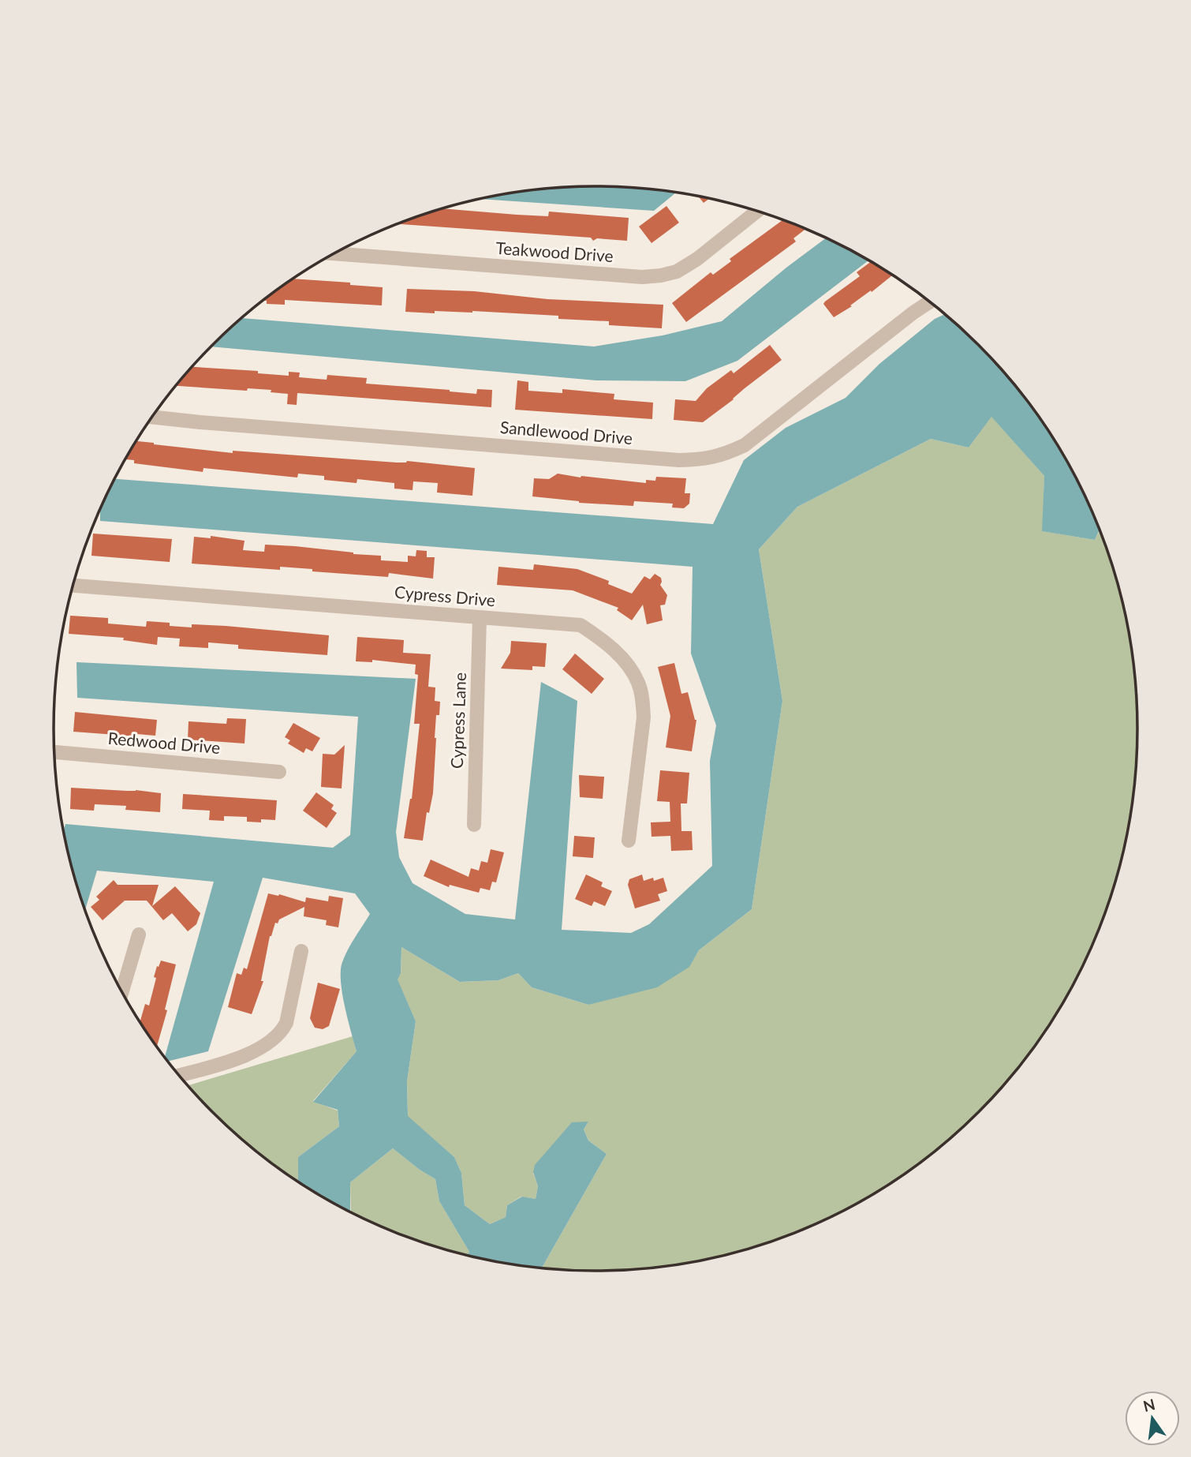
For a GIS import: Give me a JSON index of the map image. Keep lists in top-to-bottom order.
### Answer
{
  "streets": {
    "street": [
      "Teakwood Drive",
      "Sandlewood Drive",
      "Cypress Drive",
      "Cypress Lane",
      "Redwood Drive"
    ]
  },
  "crossings": [
    ["Cypress Drive", "Cypress Lane"]
  ],
  "north": "top"
}
